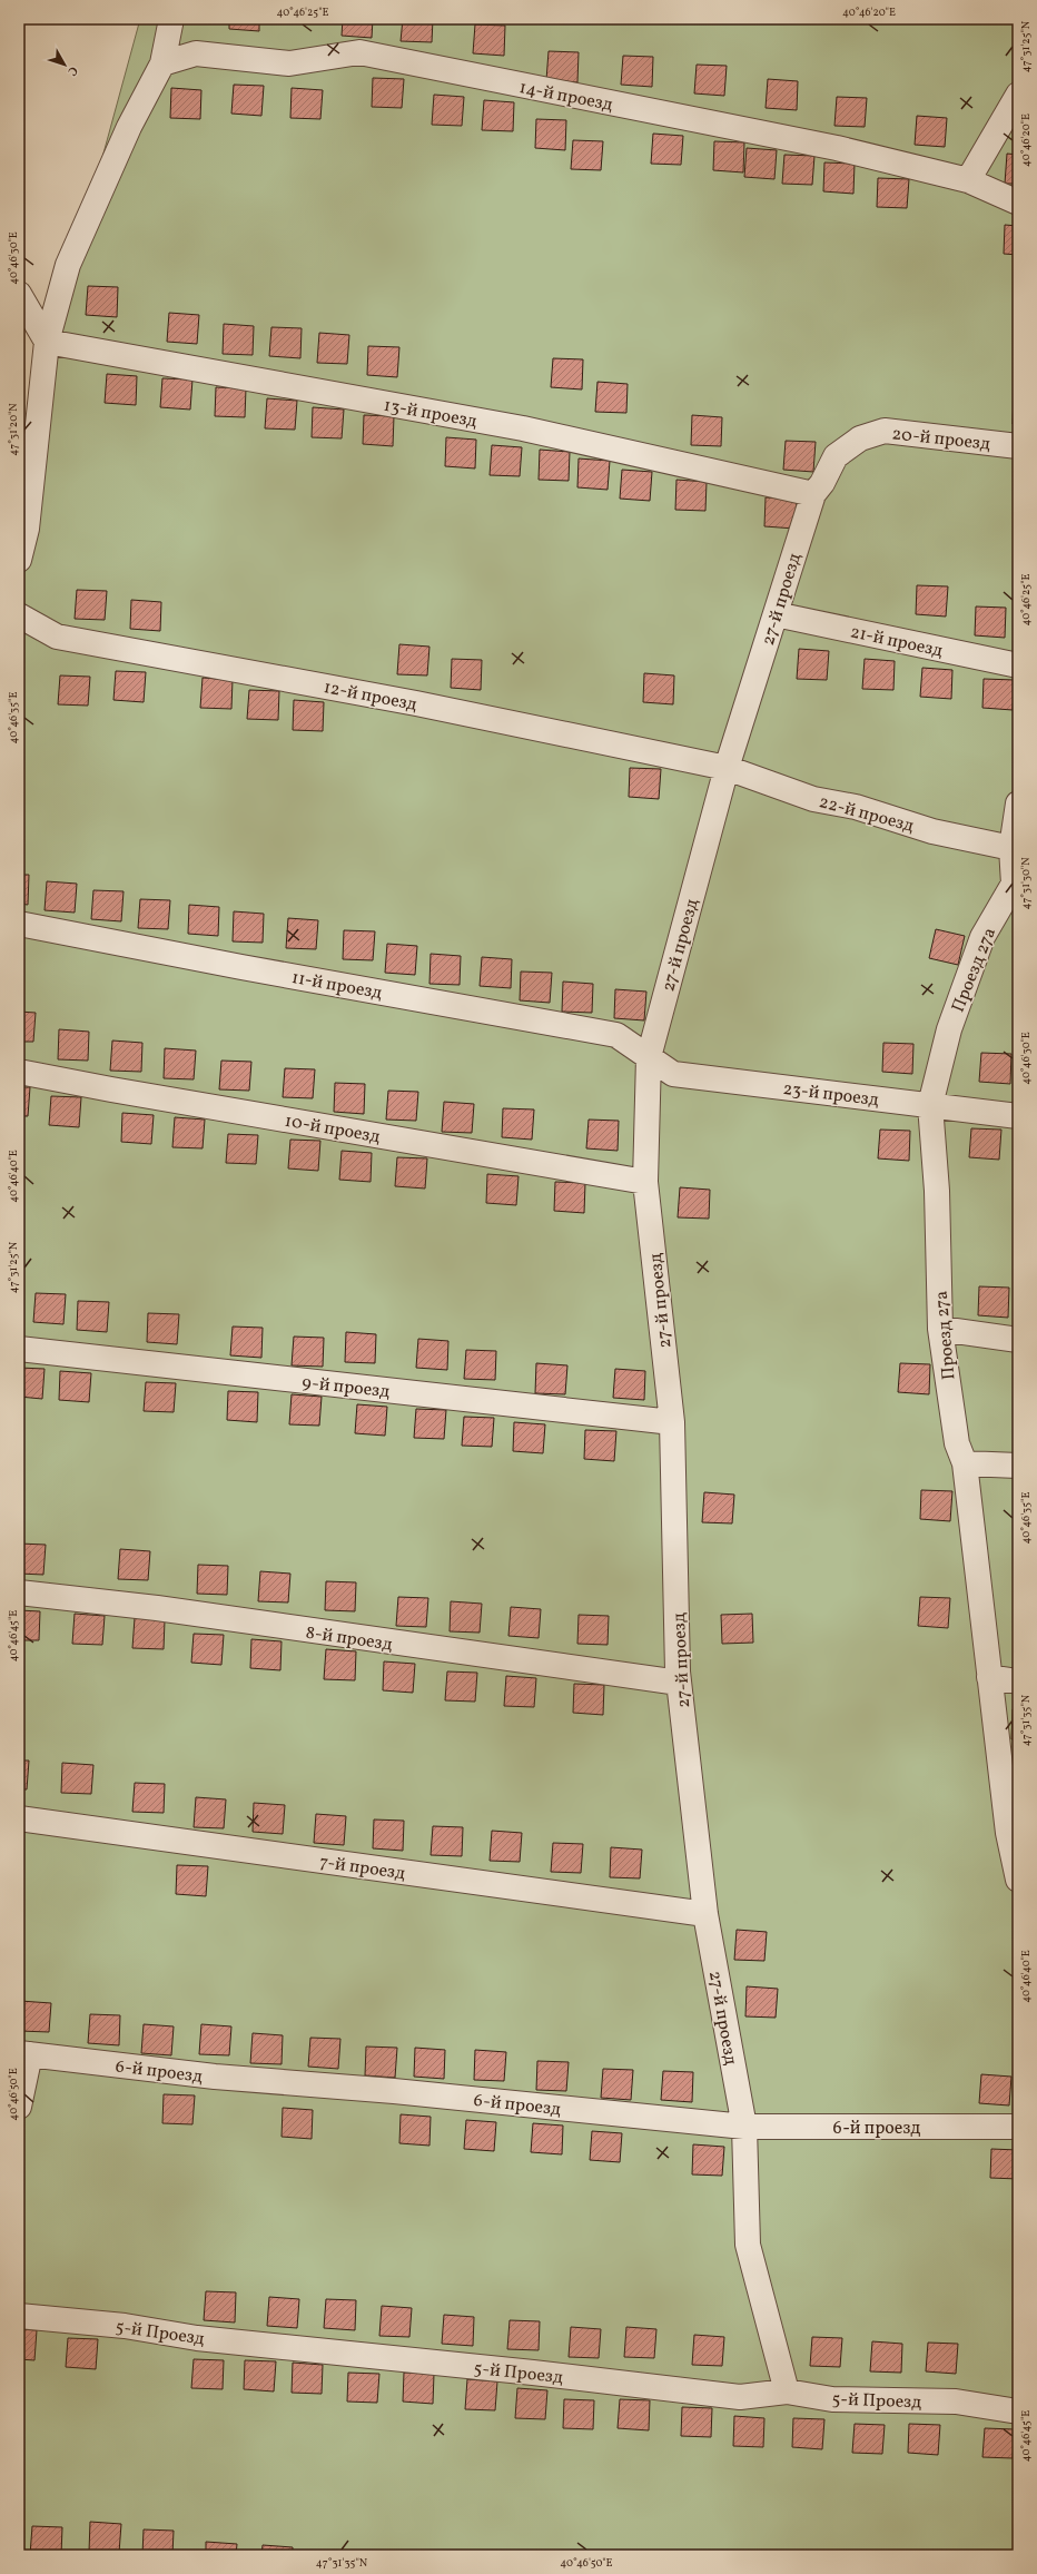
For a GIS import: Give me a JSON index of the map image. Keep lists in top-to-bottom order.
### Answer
{
  "streets": {
    "street": [
      "14-й проезд",
      "13-й проезд",
      "20-й проезд",
      "27-й проезд",
      "21-й проезд",
      "12-й проезд",
      "22-й проезд",
      "Проезд 27а",
      "11-й проезд",
      "23-й проезд",
      "10-й проезд",
      "9-й проезд",
      "8-й проезд",
      "7-й проезд",
      "6-й проезд",
      "5-й Проезд"
    ]
  },
  "crossings": [
    ["13-й проезд", "20-й проезд"],
    ["13-й проезд", "27-й проезд"],
    ["20-й проезд", "27-й проезд"],
    ["27-й проезд", "21-й проезд"],
    ["27-й проезд", "12-й проезд"],
    ["27-й проезд", "22-й проезд"],
    ["27-й проезд", "11-й проезд"],
    ["27-й проезд", "23-й проезд"],
    ["27-й проезд", "10-й проезд"],
    ["27-й проезд", "9-й проезд"],
    ["27-й проезд", "8-й проезд"],
    ["27-й проезд", "7-й проезд"],
    ["27-й проезд", "6-й проезд"],
    ["27-й проезд", "5-й Проезд"],
    ["12-й проезд", "22-й проезд"],
    ["22-й проезд", "Проезд 27а"],
    ["Проезд 27а", "23-й проезд"],
    ["11-й проезд", "23-й проезд"]
  ],
  "north": "bottom right",
  "coordinates": [
    "40°46'25\"E",
    "40°46'20\"E",
    "47°31'25\"N",
    "40°46'30\"E",
    "47°31'20\"N",
    "40°46'35\"E",
    "47°31'30\"N",
    "40°46'40\"E",
    "40°46'45\"E",
    "47°31'35\"N",
    "40°46'50\"E"
  ]
}
